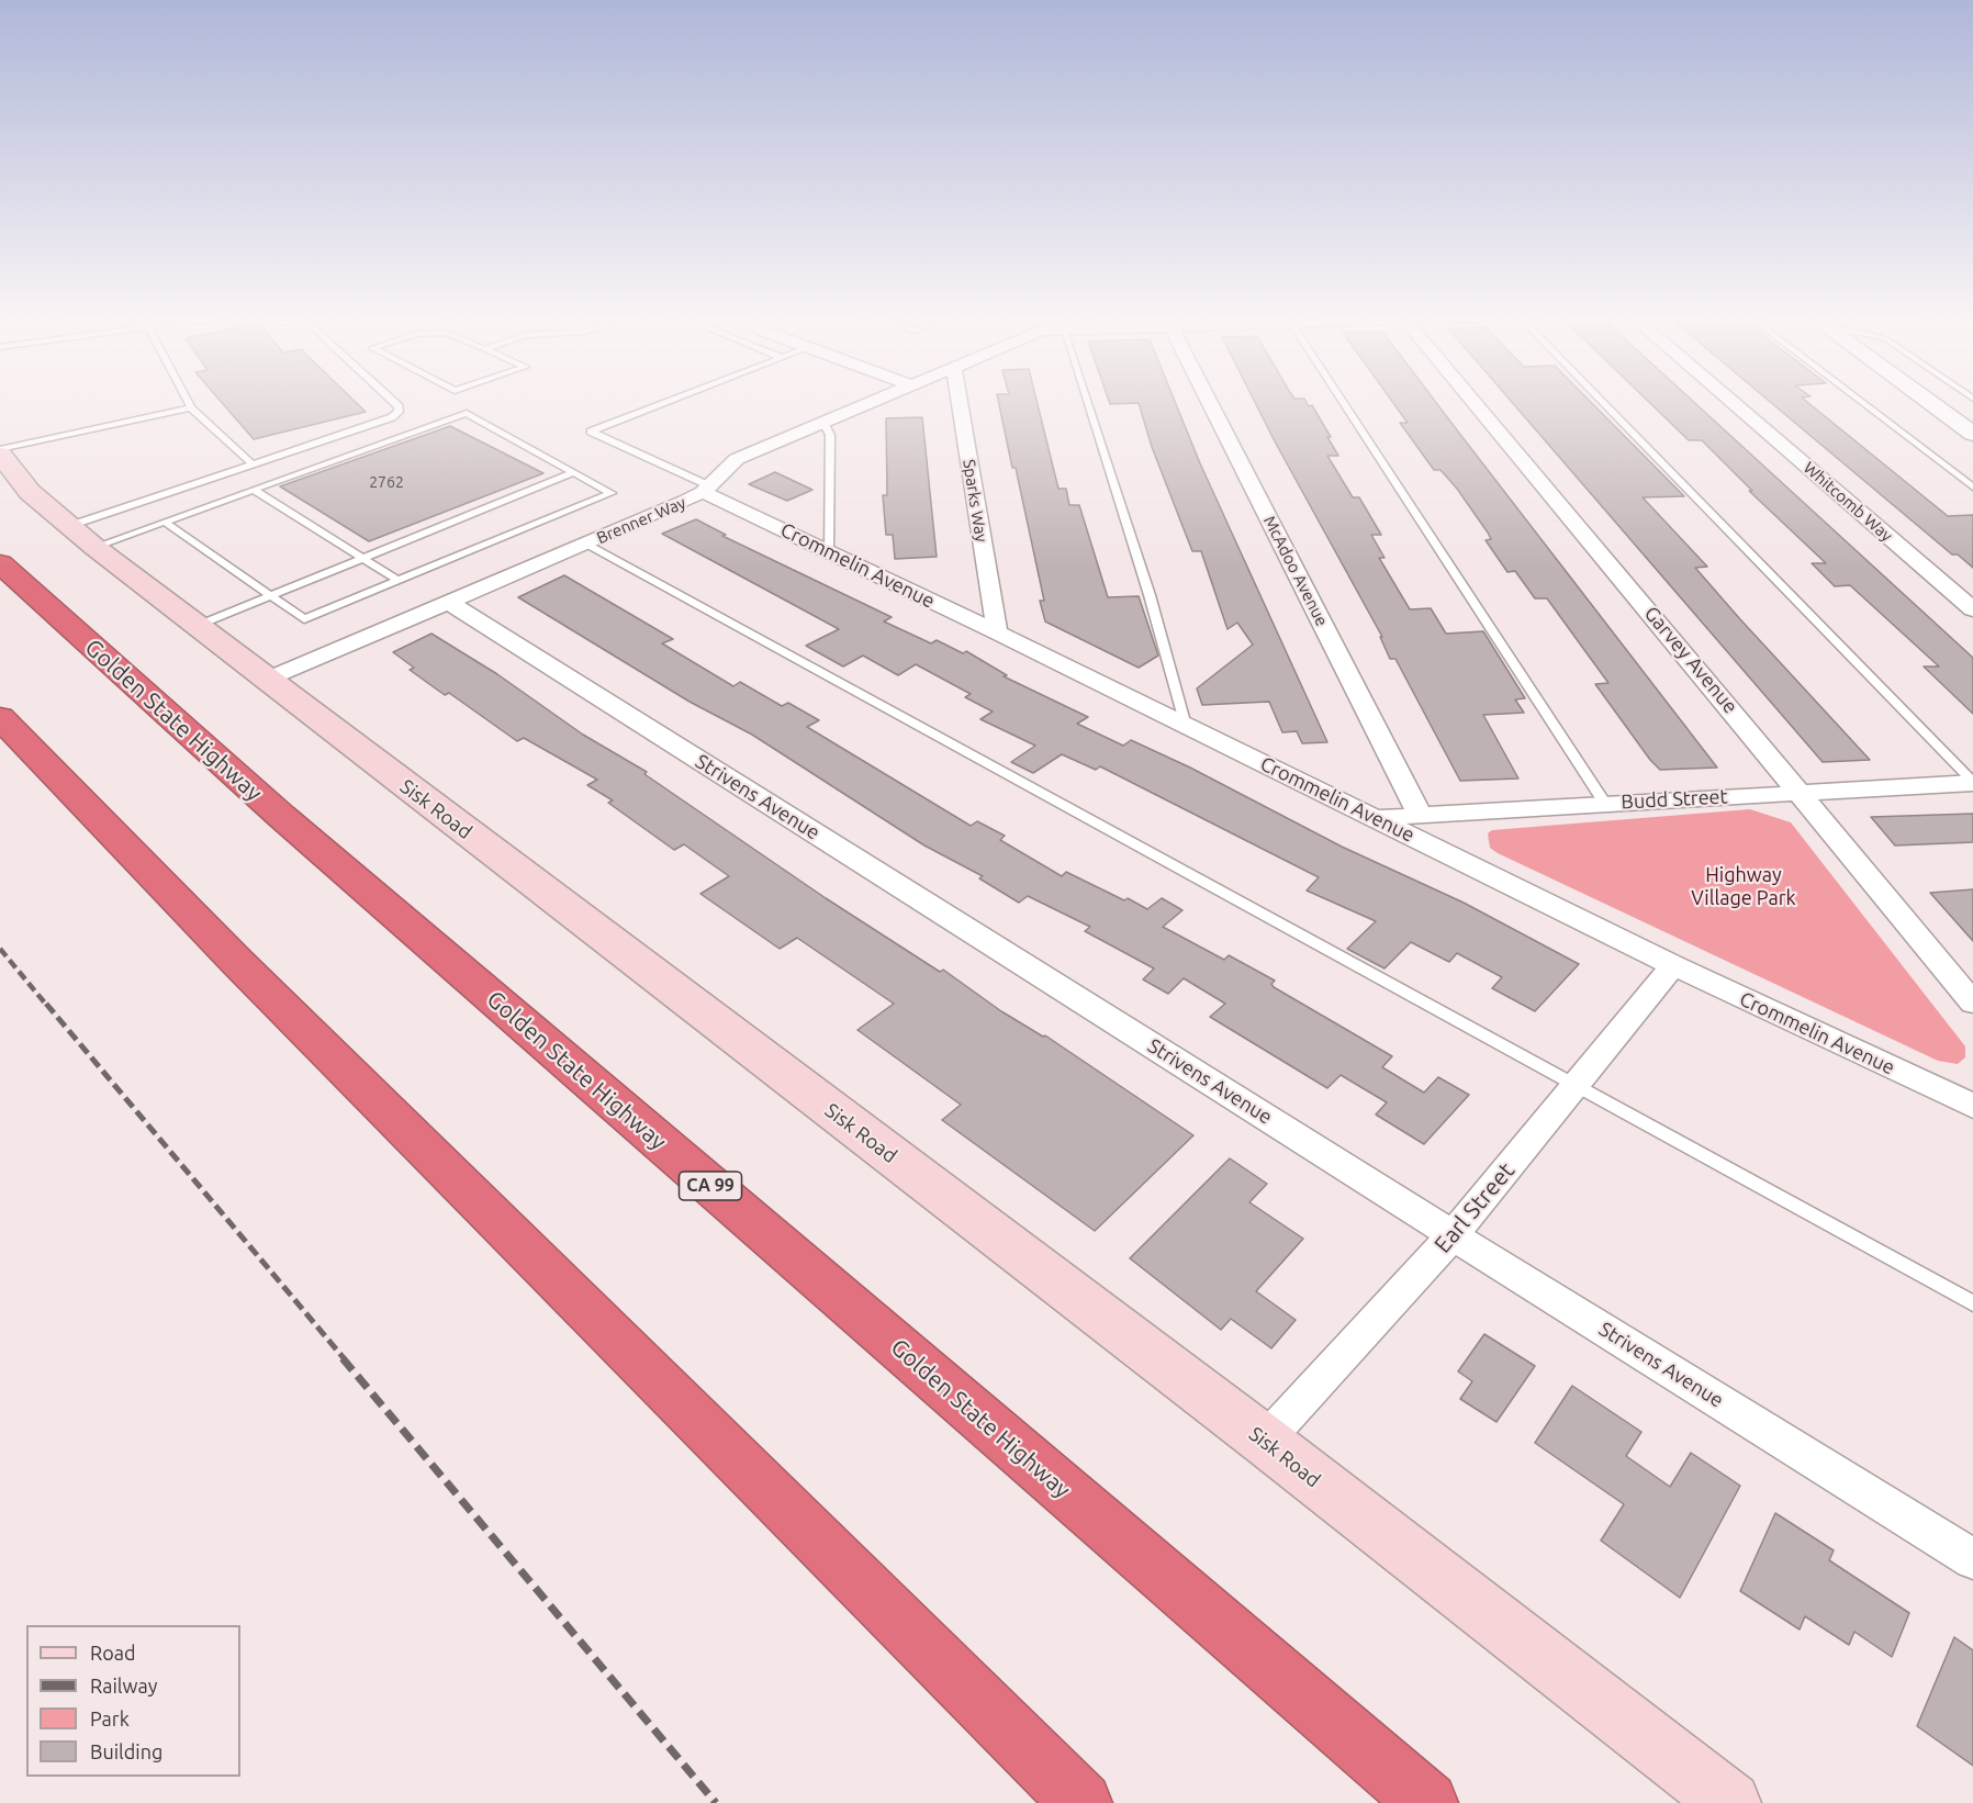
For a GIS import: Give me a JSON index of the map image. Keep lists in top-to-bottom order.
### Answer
{
  "streets": {
    "highway": ["Golden State Highway", "CA 99"],
    "main road": ["Sisk Road"],
    "street": [
      "Sparks Way",
      "Whitcomb Way",
      "Brenner Way",
      "Crommelin Avenue",
      "McAdoo Avenue",
      "Garvey Avenue",
      "Strivens Avenue",
      "Budd Street",
      "Earl Street"
    ]
  },
  "crossings": [
    ["Sparks Way", "Crommelin Avenue"],
    ["Brenner Way", "Crommelin Avenue"],
    ["Brenner Way", "Strivens Avenue"],
    ["Brenner Way", "Sisk Road"],
    ["Crommelin Avenue", "Budd Street"],
    ["Crommelin Avenue", "Earl Street"],
    ["McAdoo Avenue", "Budd Street"],
    ["Garvey Avenue", "Budd Street"],
    ["Strivens Avenue", "Earl Street"],
    ["Sisk Road", "Earl Street"]
  ],
  "parks": ["Highway Village Park"],
  "house_numbers": ["2762"],
  "legend": [
    "Road",
    "Railway",
    "Park",
    "Building"
  ]
}
